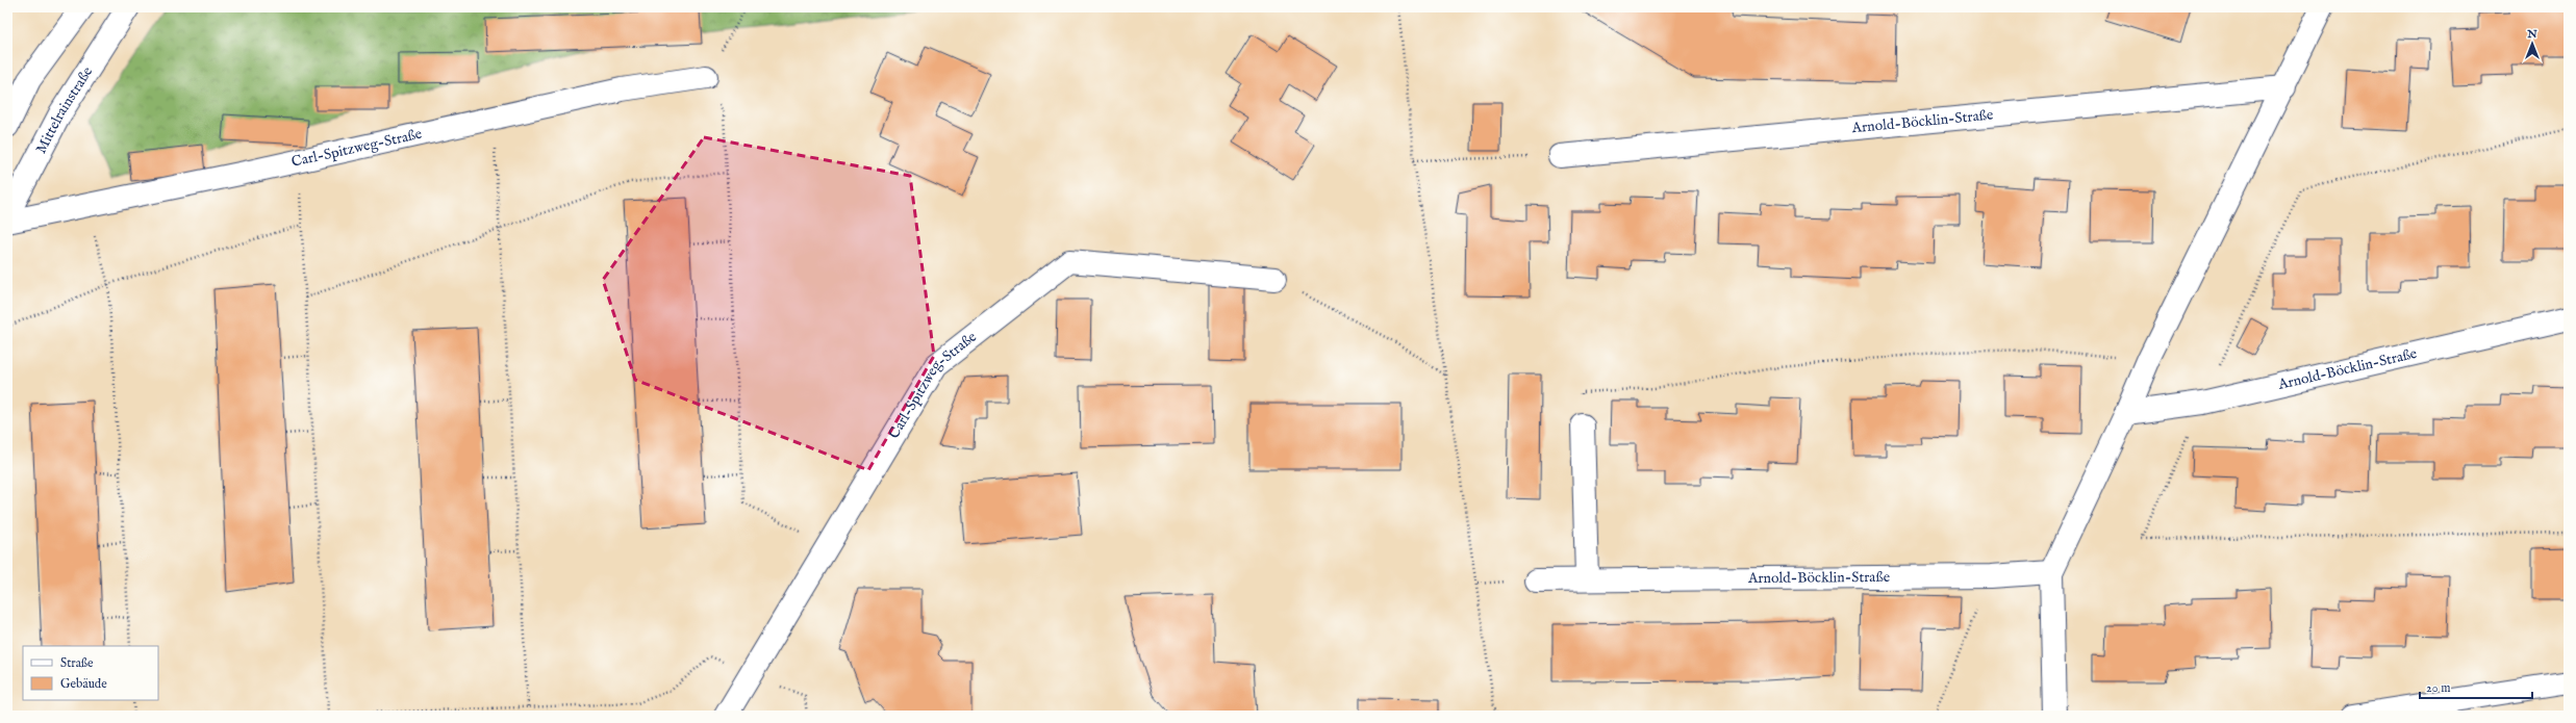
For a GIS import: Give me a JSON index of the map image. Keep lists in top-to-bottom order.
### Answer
{
  "streets": {
    "street": ["Mittelrainstraße", "Arnold-Böcklin-Straße", "Carl-Spitzweg-Straße"]
  },
  "legend": ["Straße", "Gebäude"],
  "scale_bar": "20 m",
  "north": "top"
}
